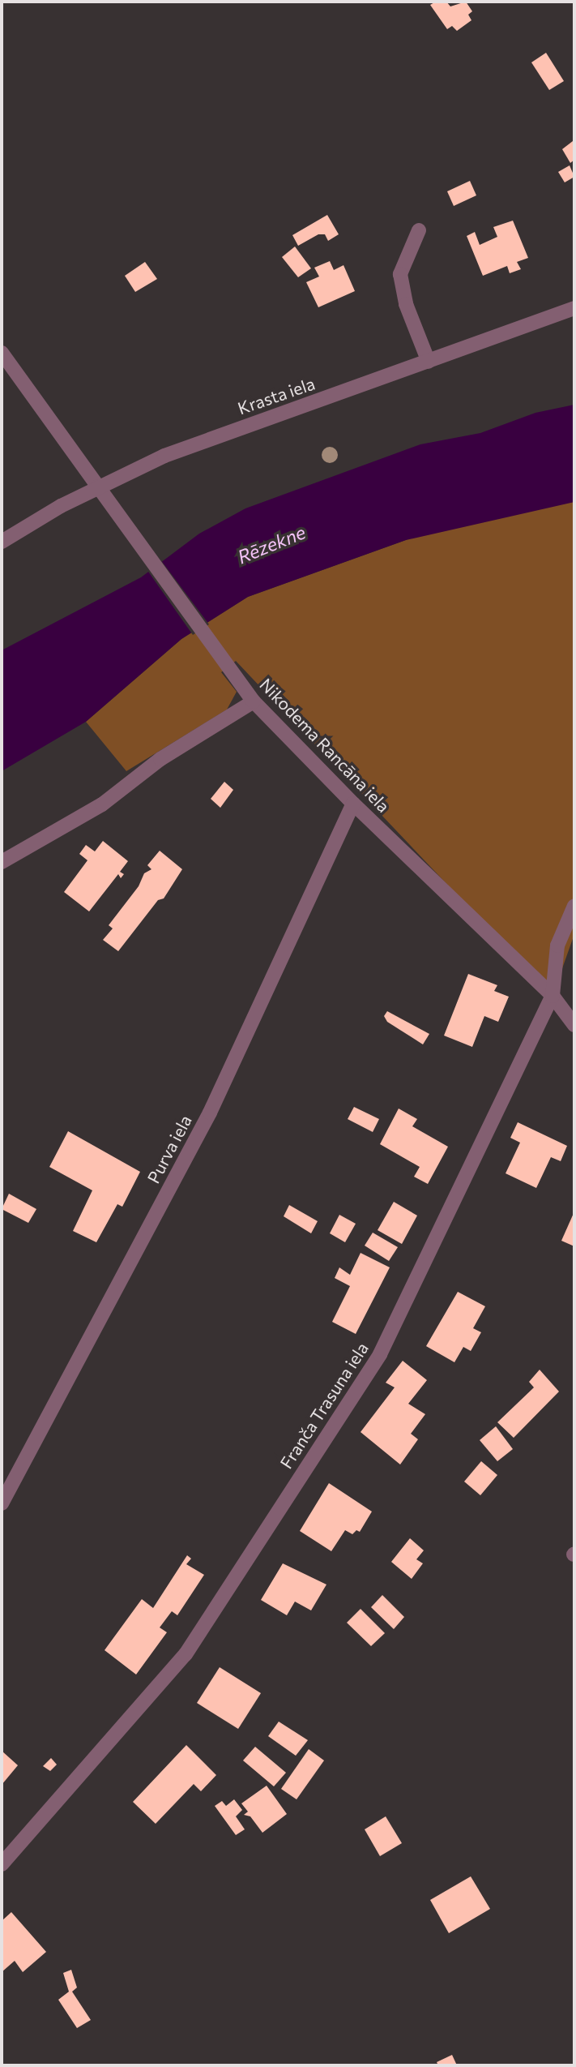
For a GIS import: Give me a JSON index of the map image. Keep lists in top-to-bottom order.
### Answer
{
  "streets": {
    "street": [
      "Krasta iela",
      "Nikodema Rancāna iela",
      "Purva iela",
      "Franča Trasuna iela"
    ]
  },
  "crossings": [
    ["Krasta iela", "Nikodema Rancāna iela"],
    ["Nikodema Rancāna iela", "Purva iela"],
    ["Nikodema Rancāna iela", "Franča Trasuna iela"]
  ],
  "water": ["Rēzekne"]
}
